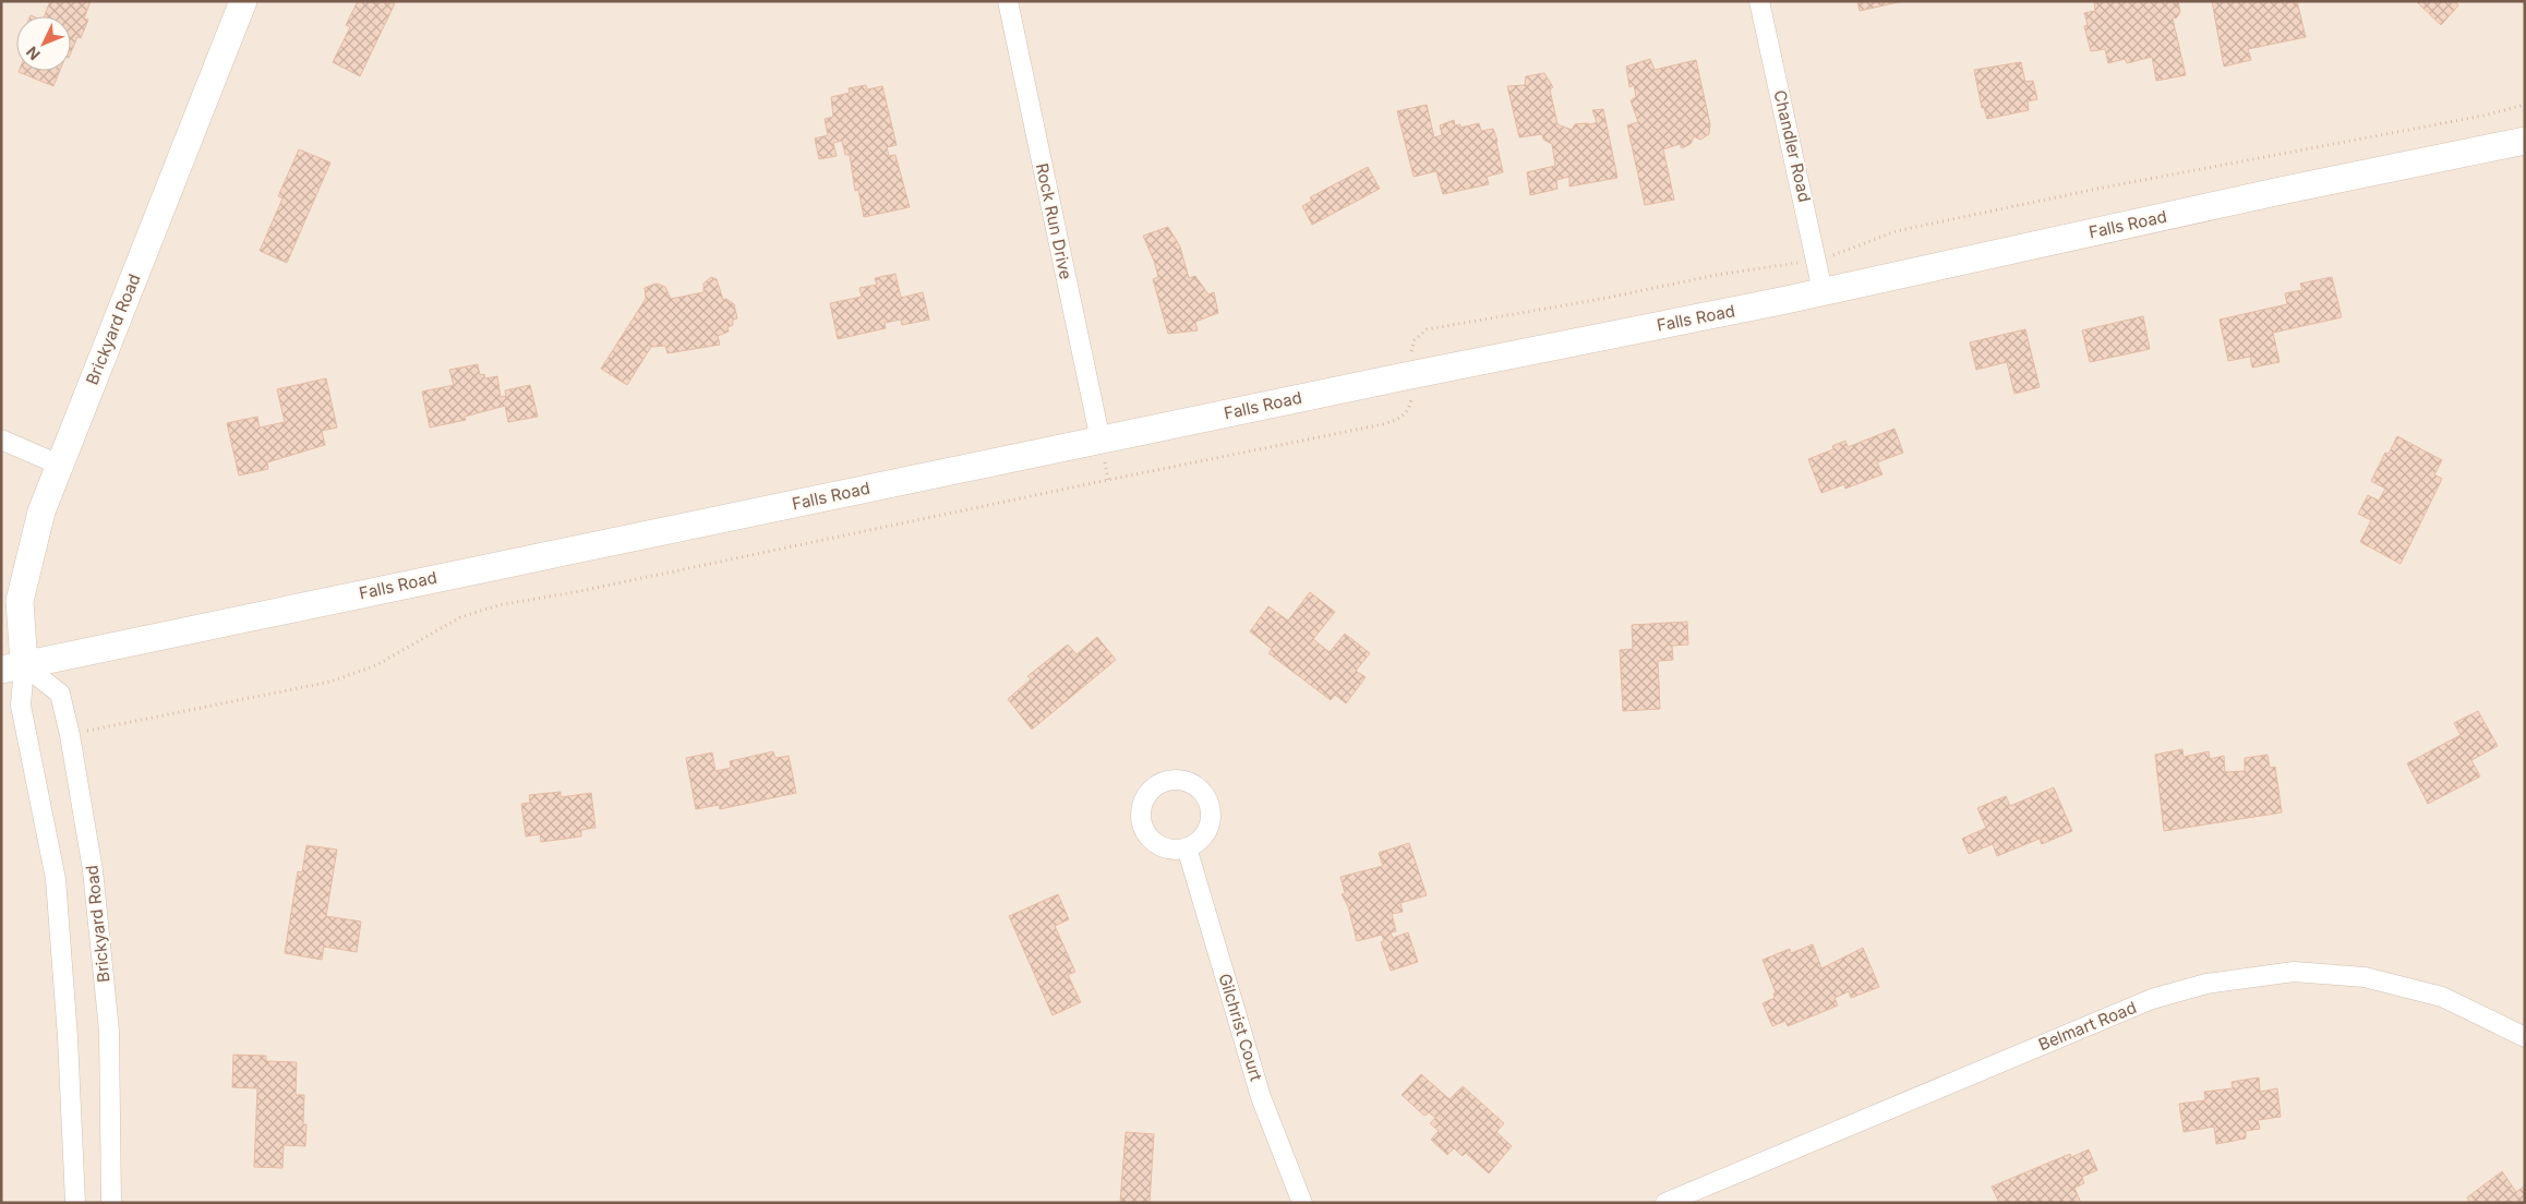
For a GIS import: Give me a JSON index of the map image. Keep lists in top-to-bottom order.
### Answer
{
  "streets": {
    "main road": ["Falls Road", "Brickyard Road"],
    "street": [
      "Chandler Road",
      "Rock Run Drive",
      "Belmart Road",
      "Gilchrist Court"
    ]
  },
  "crossings": [
    ["Chandler Road", "Falls Road"],
    ["Rock Run Drive", "Falls Road"],
    ["Falls Road", "Brickyard Road"]
  ],
  "north": "bottom left"
}
